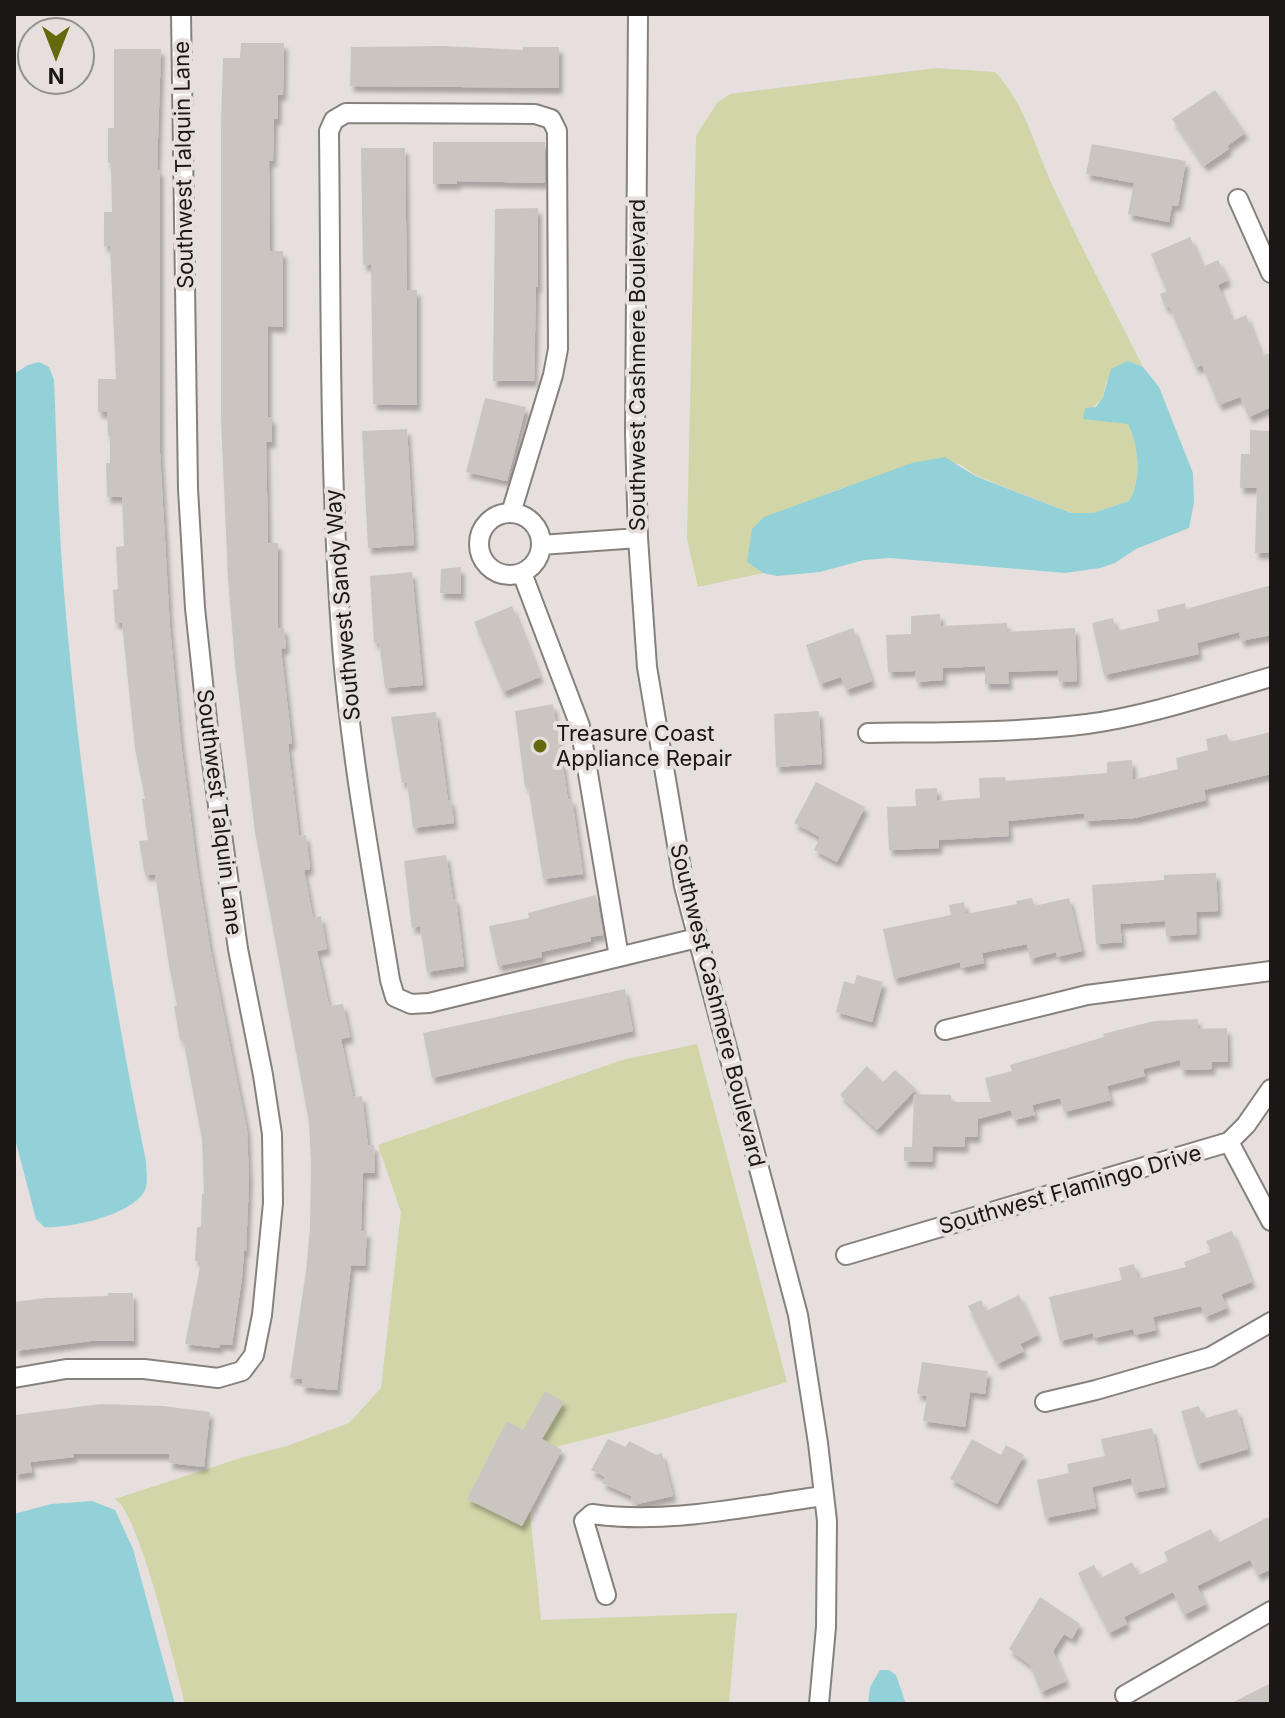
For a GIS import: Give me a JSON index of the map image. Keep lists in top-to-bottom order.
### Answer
{
  "streets": {
    "street": [
      "Southwest Talquin Lane",
      "Southwest Cashmere Boulevard",
      "Southwest Sandy Way",
      "Southwest Flamingo Drive"
    ]
  },
  "crossings": [
    ["Southwest Cashmere Boulevard", "Southwest Sandy Way"]
  ],
  "places": ["Treasure Coast Appliance Repair"],
  "north": "bottom"
}
